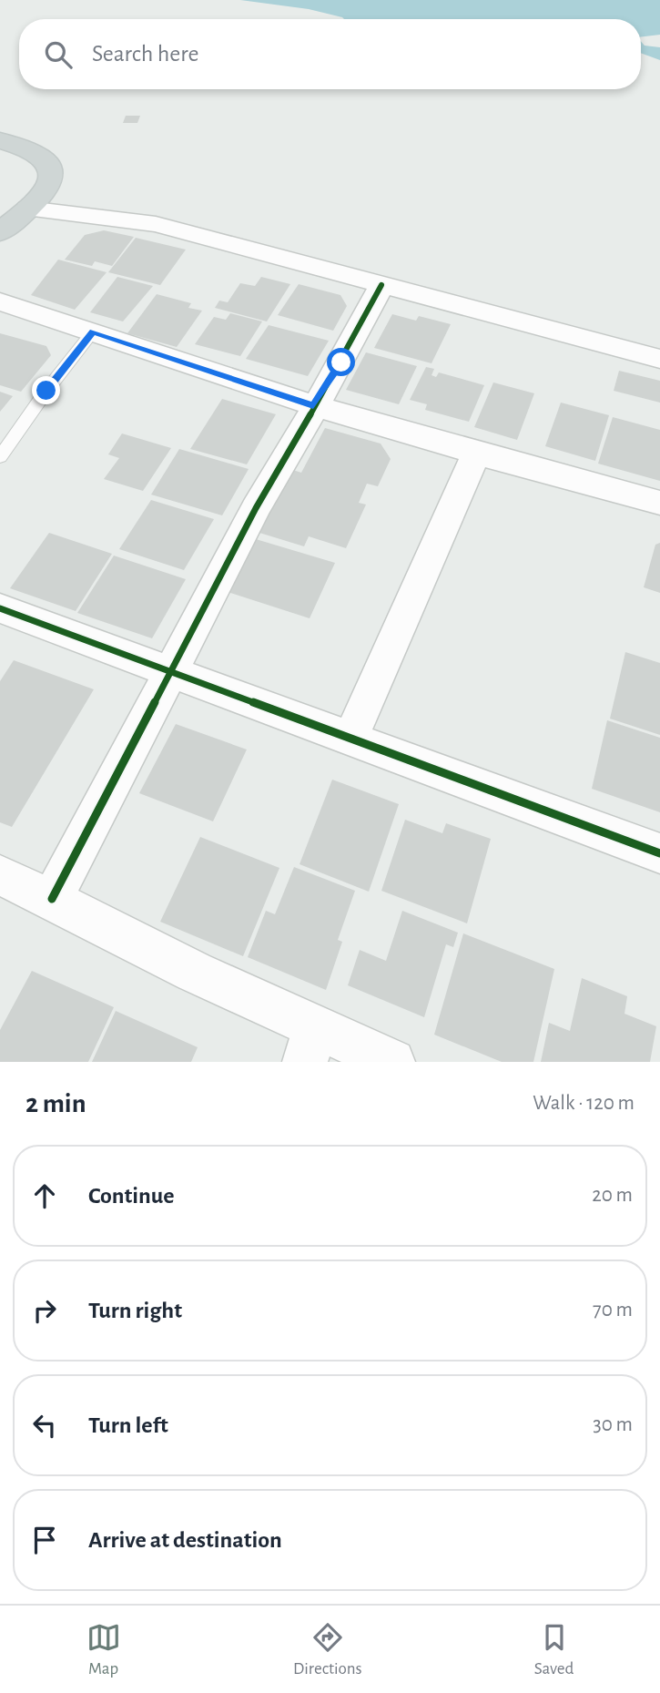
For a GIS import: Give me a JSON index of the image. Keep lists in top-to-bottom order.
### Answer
{
  "page": {
    "search": "Search here",
    "heading": ["2 min", "Walk · 120 m"],
    "list": [
      ["Continue", "20 m"],
      ["Turn right", "70 m"],
      ["Turn left", "30 m"],
      "Arrive at destination"
    ],
    "nav": ["Map", "Directions", "Saved"]
  }
}
